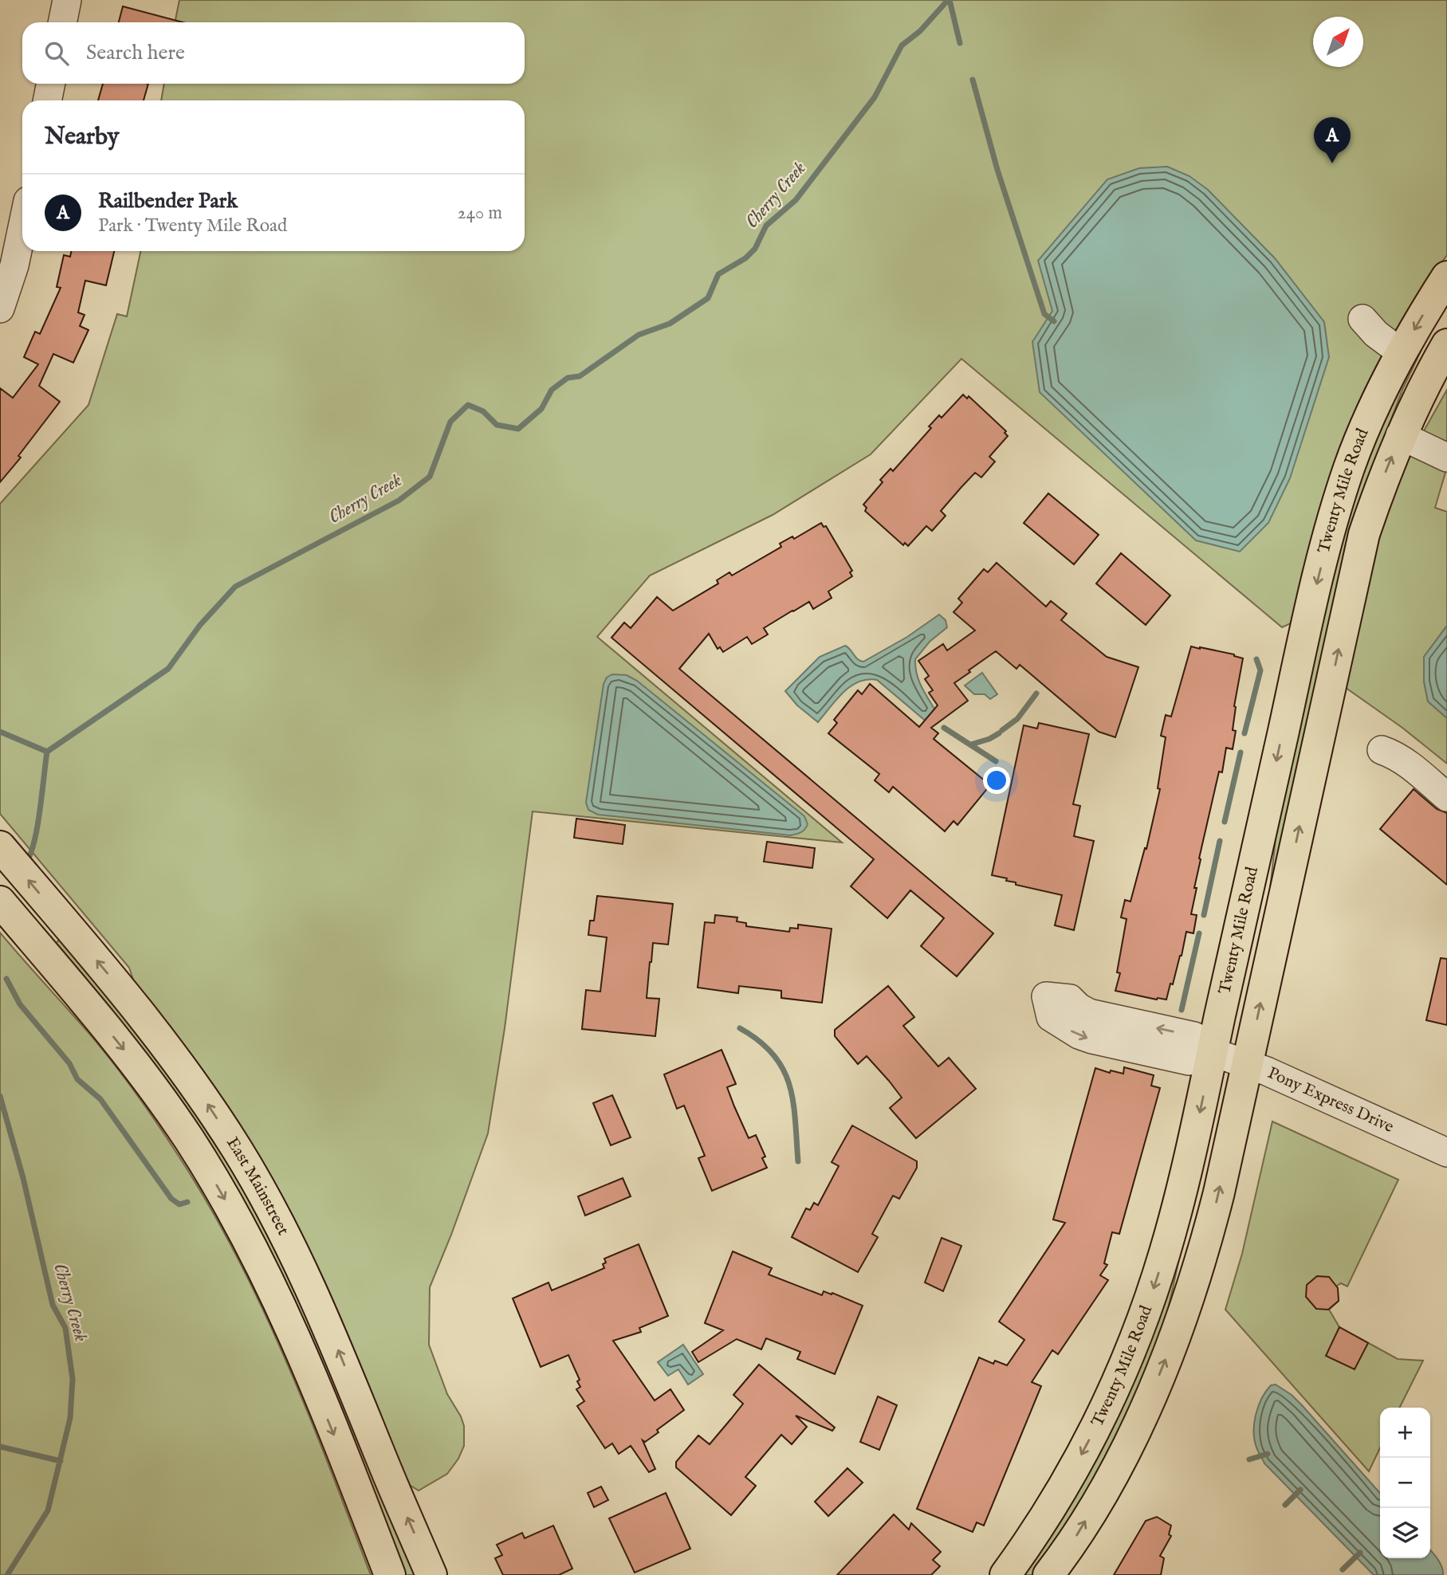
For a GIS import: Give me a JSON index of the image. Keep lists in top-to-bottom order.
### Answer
{
  "streets": {
    "main road": ["Twenty Mile Road", "East Mainstreet"],
    "street": ["Pony Express Drive"]
  },
  "crossings": [
    ["Twenty Mile Road", "Pony Express Drive"]
  ],
  "water": ["Cherry Creek"],
  "north": "top right",
  "page": {
    "search": "Search here",
    "heading": "Nearby",
    "pins": "A",
    "list": [
      {
        "mark": "A",
        "name": "Railbender Park",
        "note": "Park · Twenty Mile Road",
        "value": "240 m"
      }
    ],
    "map_buttons": ["+", "−"]
  }
}
